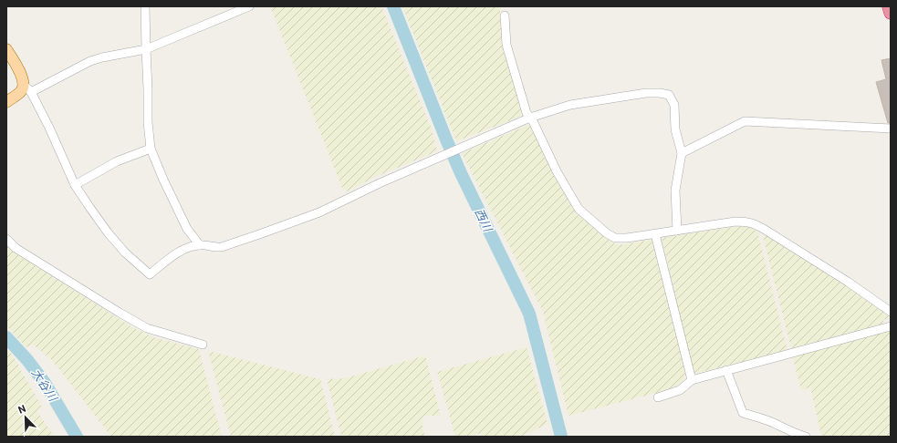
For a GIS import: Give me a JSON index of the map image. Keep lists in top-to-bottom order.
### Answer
{
  "water": ["西川", "大谷川"],
  "north": "top left"
}
